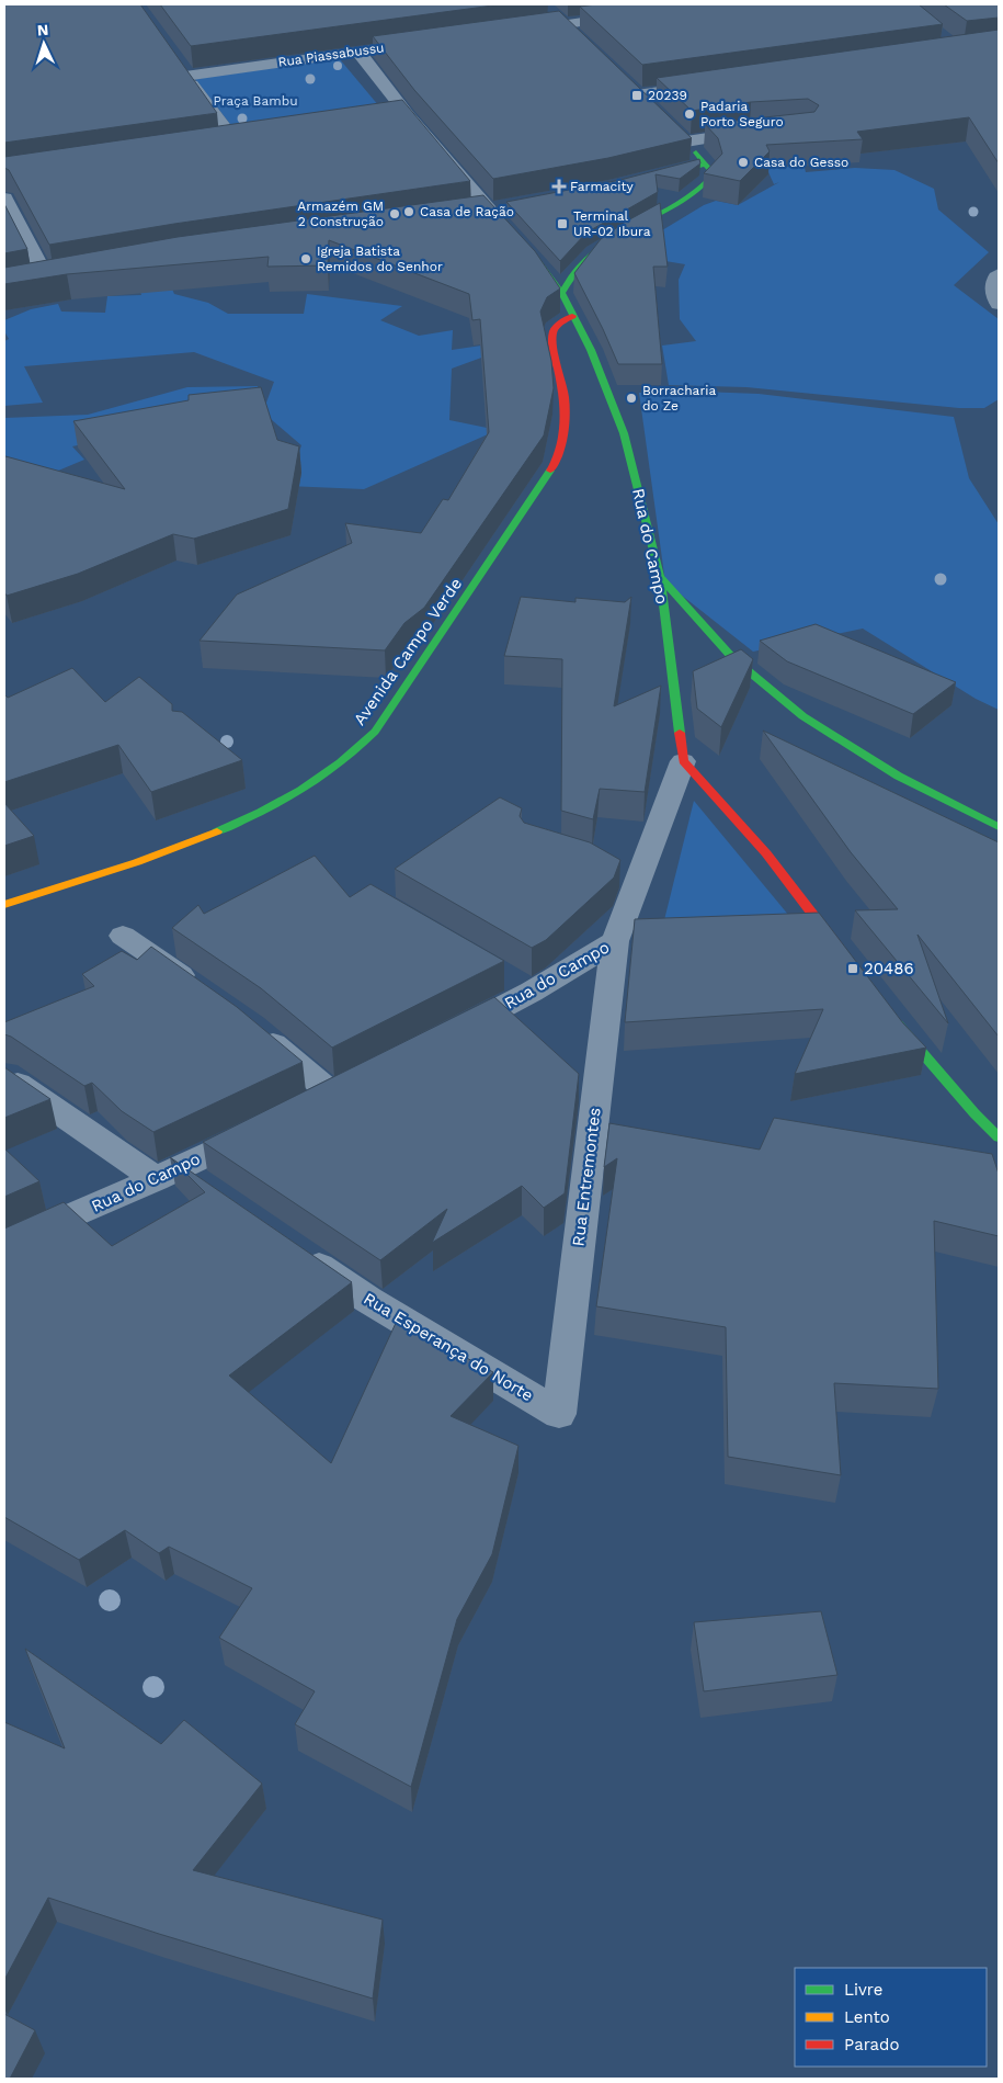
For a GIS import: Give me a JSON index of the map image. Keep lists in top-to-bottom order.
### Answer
{
  "streets": {
    "main road": ["Rua do Campo", "Avenida Campo Verde"],
    "street": ["Rua Piassabussu", "Rua Entremontes", "Rua Esperança do Norte"]
  },
  "crossings": [
    ["Rua do Campo", "Avenida Campo Verde"],
    ["Rua do Campo", "Rua Entremontes"],
    ["Rua Entremontes", "Rua Esperança do Norte"]
  ],
  "parks": ["Praça Bambu"],
  "places": {
    "transit": ["20239", "Terminal UR-02 Ibura", "20486"],
    "other": [
      "Padaria Porto Seguro",
      "Casa do Gesso",
      "Casa de Ração",
      "Armazém GM 2 Construção",
      "Igreja Batista Remidos do Senhor",
      "Borracharia do Ze"
    ],
    "health": ["Farmacity"]
  },
  "legend": ["Livre", "Lento", "Parado"],
  "north": "top"
}
